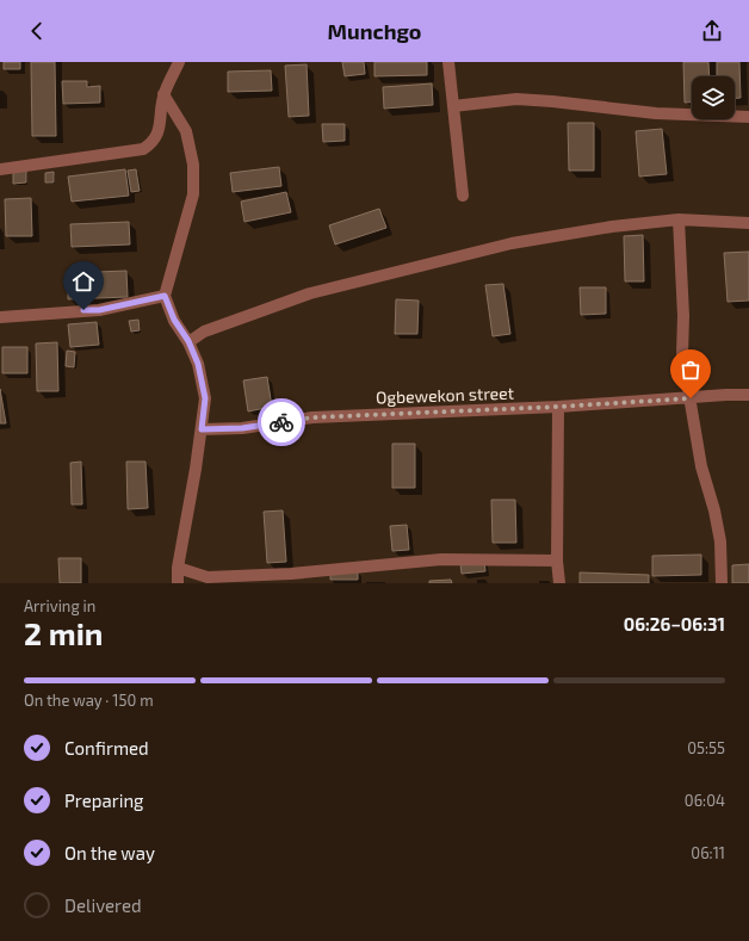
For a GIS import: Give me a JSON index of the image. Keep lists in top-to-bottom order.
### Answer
{
  "streets": {
    "street": ["Ogbewekon street"]
  },
  "page": {
    "header": "Munchgo",
    "heading": ["2 min", "Arriving in", "06:26–06:31"],
    "bar": "On the way · 150 m",
    "list": [
      ["Confirmed", "05:55"],
      ["Preparing", "06:04"],
      ["On the way", "06:11"],
      "Delivered"
    ]
  }
}
